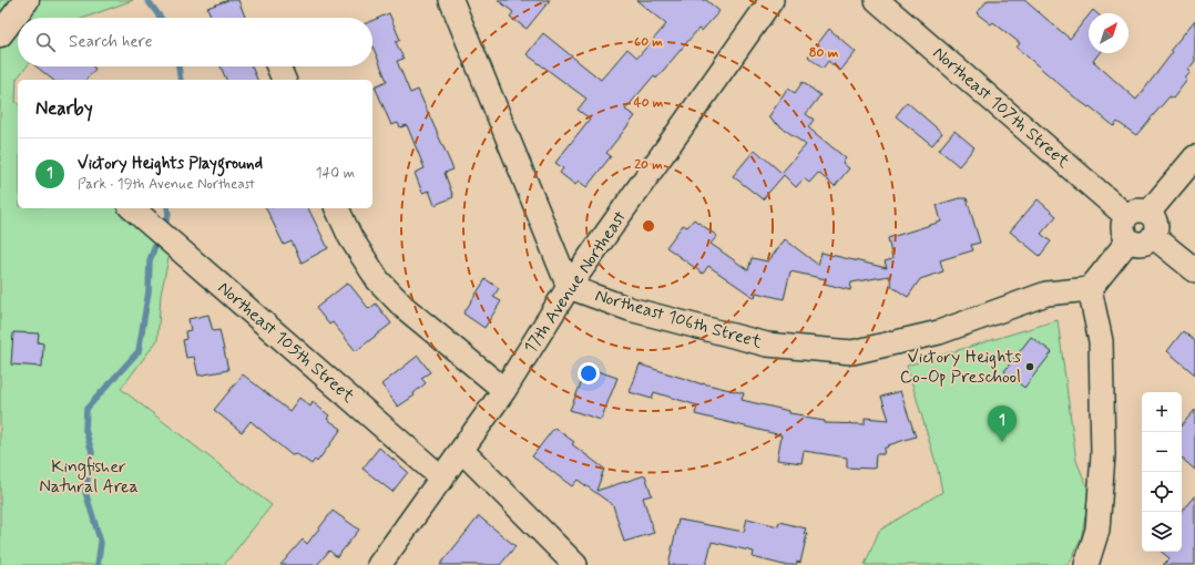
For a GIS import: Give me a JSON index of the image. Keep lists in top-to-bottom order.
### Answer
{
  "streets": {
    "street": [
      "Northeast 107th Street",
      "17th Avenue Northeast",
      "Northeast 106th Street",
      "Northeast 105th Street"
    ]
  },
  "crossings": [
    ["17th Avenue Northeast", "Northeast 106th Street"],
    ["17th Avenue Northeast", "Northeast 105th Street"]
  ],
  "parks": ["Kingfisher Natural Area"],
  "places": ["Victory Heights Co-Op Preschool"],
  "north": "top right",
  "page": {
    "search": "Search here",
    "heading": "Nearby",
    "list": [
      {
        "mark": "1",
        "name": "Victory Heights Playground",
        "note": "Park · 19th Avenue Northeast",
        "value": "140 m"
      }
    ],
    "map_buttons": ["+", "−"],
    "pins": "1"
  },
  "rings": [
    "60 m",
    "80 m",
    "40 m",
    "20 m"
  ]
}
